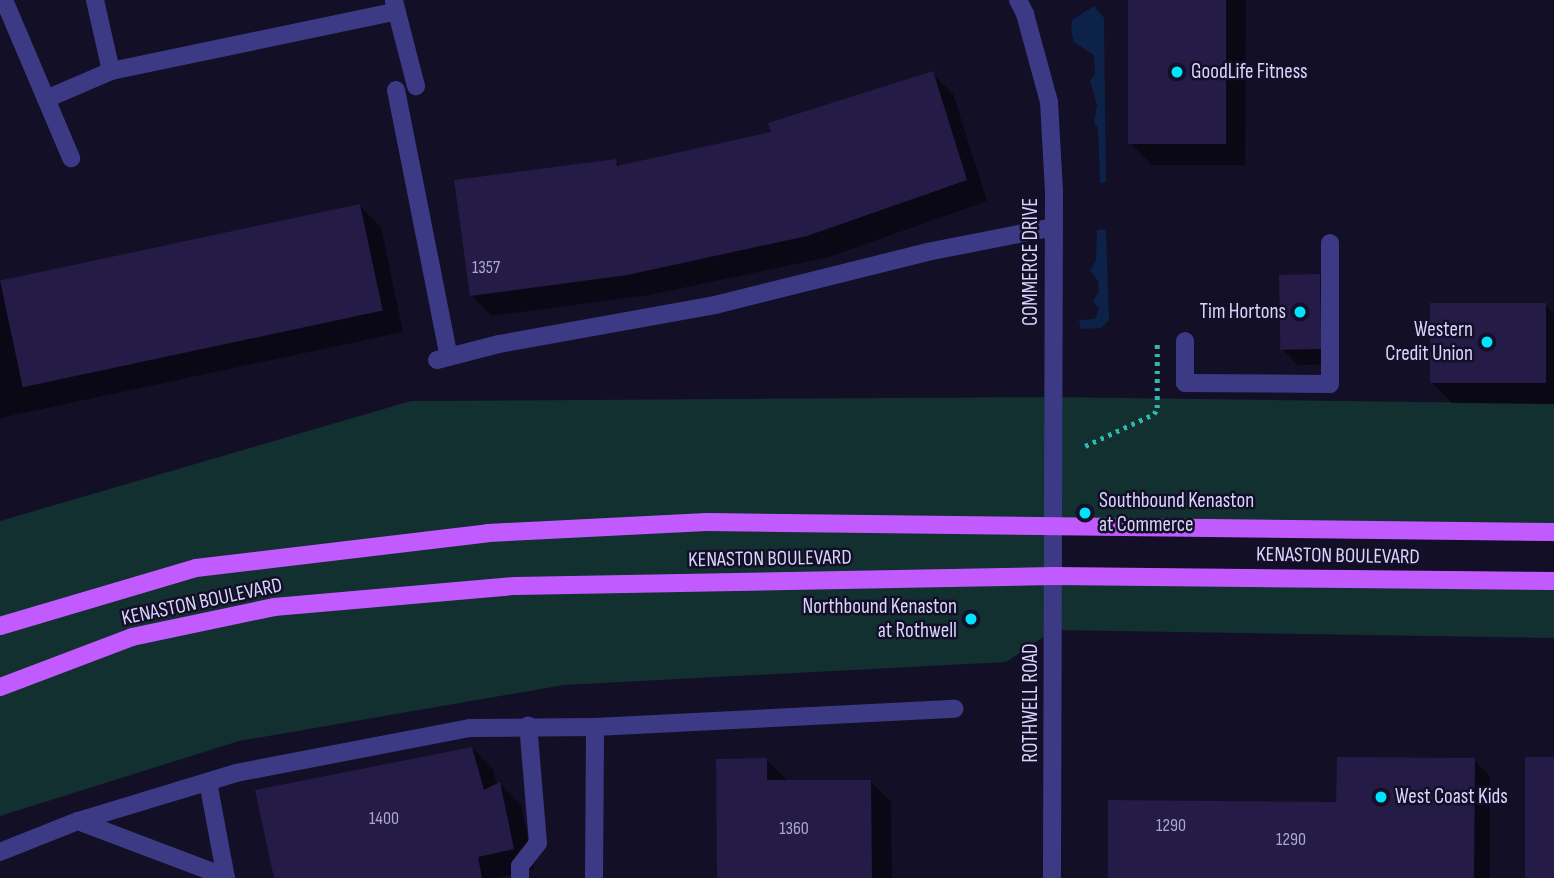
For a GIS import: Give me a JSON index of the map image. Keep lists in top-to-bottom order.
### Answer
{
  "streets": {
    "main road": ["KENASTON BOULEVARD"],
    "street": ["COMMERCE DRIVE", "ROTHWELL ROAD"]
  },
  "crossings": [
    ["COMMERCE DRIVE", "KENASTON BOULEVARD"],
    ["COMMERCE DRIVE", "ROTHWELL ROAD"],
    ["KENASTON BOULEVARD", "ROTHWELL ROAD"]
  ],
  "places": [
    "GoodLife Fitness",
    "Tim Hortons",
    "Western Credit Union",
    "Southbound Kenaston at Commerce",
    "Northbound Kenaston at Rothwell",
    "West Coast Kids"
  ],
  "house_numbers": [
    "1357",
    "1400",
    "1290",
    "1360",
    "1290"
  ]
}
